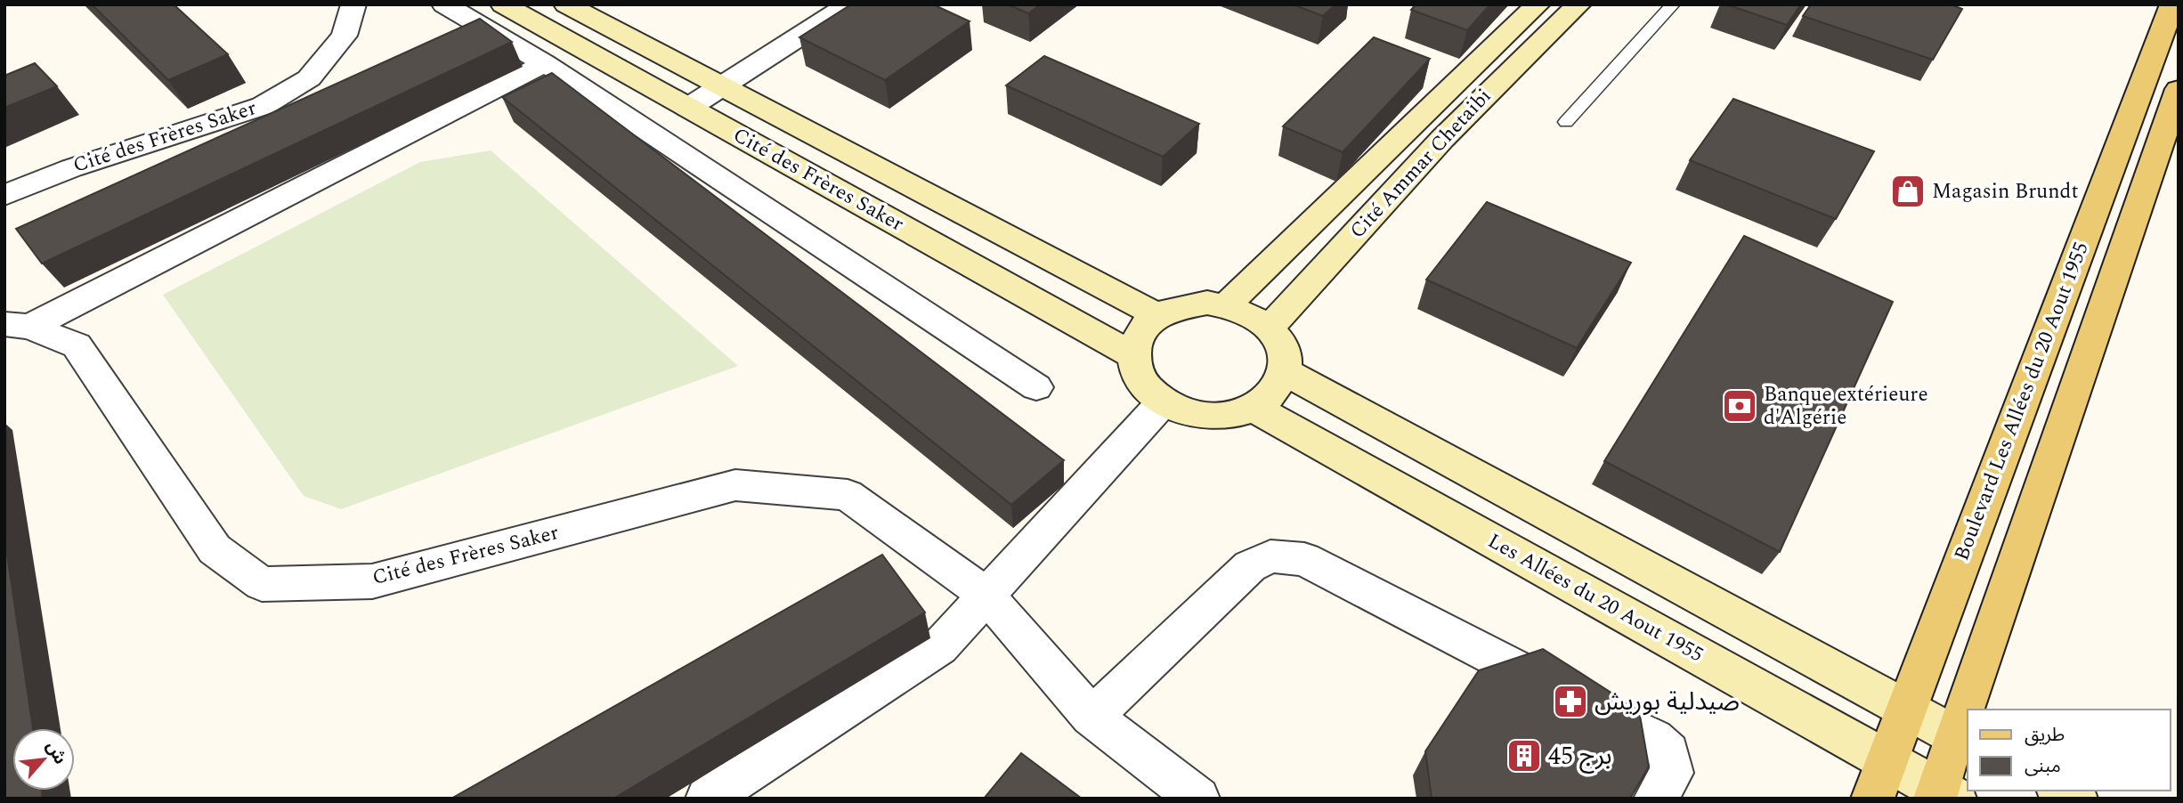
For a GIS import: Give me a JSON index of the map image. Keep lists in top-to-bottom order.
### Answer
{
  "streets": {
    "main road": [
      "Cité des Frères Saker",
      "Cité Ammar Chetaibi",
      "Boulevard Les Allées du 20 Aout 1955",
      "Les Allées du 20 Aout 1955"
    ]
  },
  "crossings": [
    ["Cité des Frères Saker", "Cité Ammar Chetaibi"],
    ["Cité des Frères Saker", "Les Allées du 20 Aout 1955"],
    ["Cité Ammar Chetaibi", "Les Allées du 20 Aout 1955"],
    ["Boulevard Les Allées du 20 Aout 1955", "Les Allées du 20 Aout 1955"]
  ],
  "places": {
    "shop": ["Magasin Brundt"],
    "bank": ["Banque extérieure d'Algérie"],
    "pharmacy": ["صيدلية بوريش"],
    "building": ["برج 45"]
  },
  "legend": ["طريق", "مبنى"],
  "north": "top right"
}
